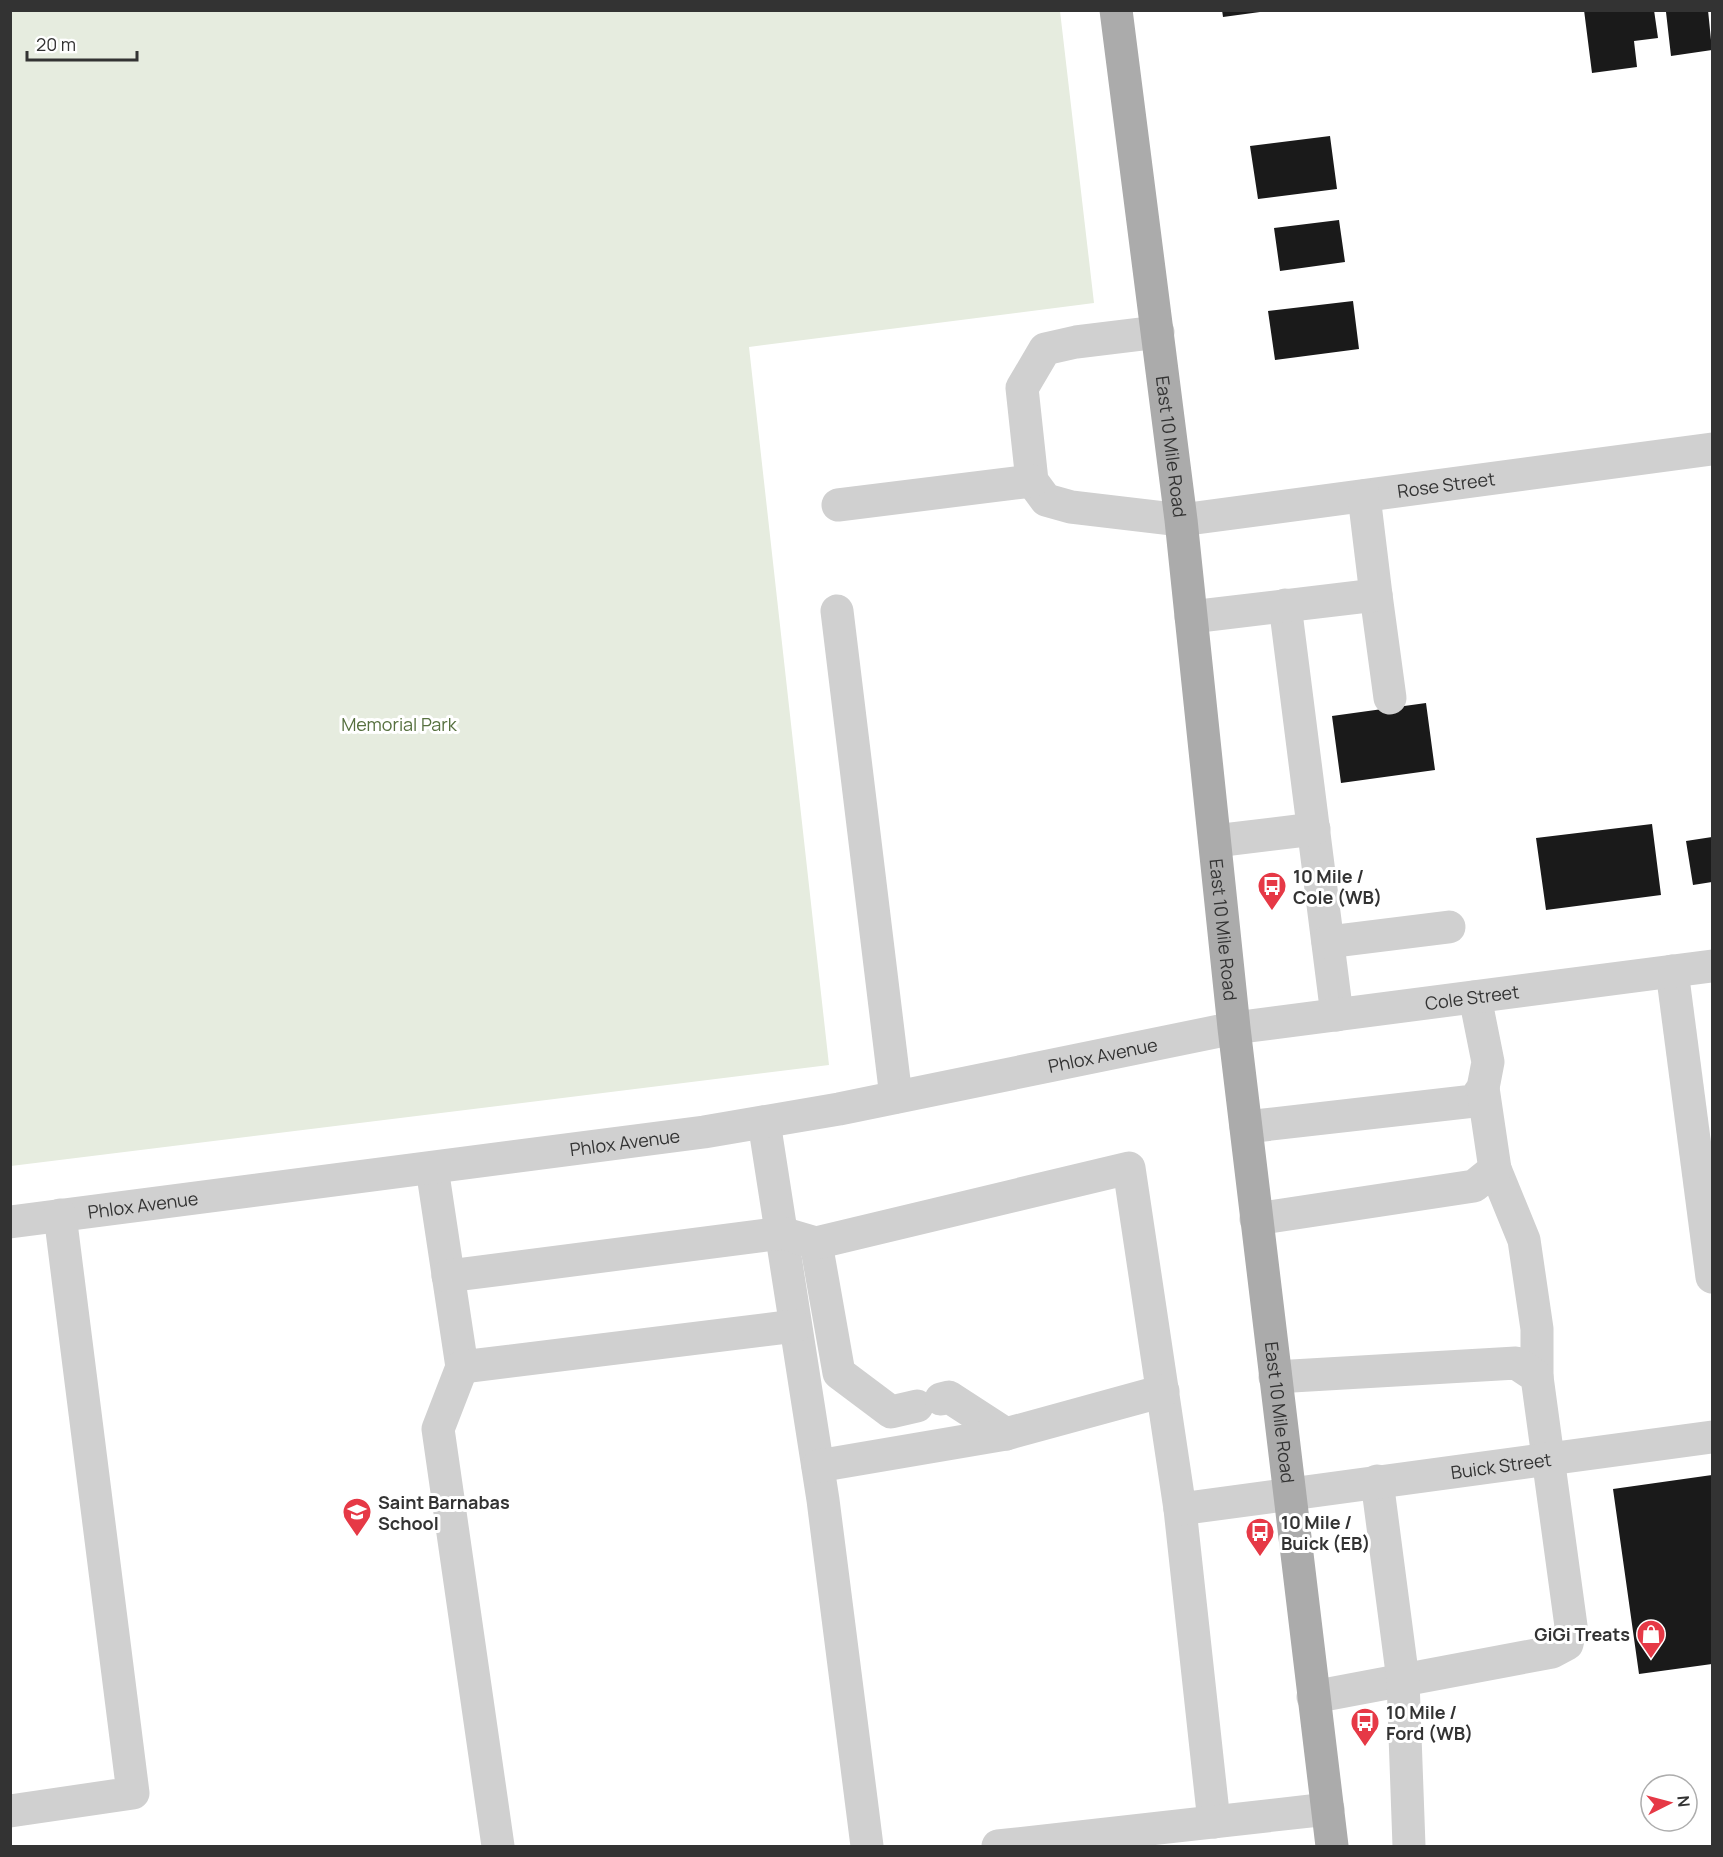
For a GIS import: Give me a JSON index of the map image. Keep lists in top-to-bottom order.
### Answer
{
  "streets": {
    "main road": ["East 10 Mile Road"],
    "street": [
      "Rose Street",
      "Cole Street",
      "Phlox Avenue",
      "Buick Street"
    ]
  },
  "crossings": [
    ["East 10 Mile Road", "Rose Street"],
    ["East 10 Mile Road", "Cole Street"],
    ["East 10 Mile Road", "Phlox Avenue"],
    ["East 10 Mile Road", "Buick Street"],
    ["Cole Street", "Phlox Avenue"]
  ],
  "parks": ["Memorial Park"],
  "places": {
    "bus stop": ["10 Mile / Cole (WB)", "10 Mile / Buick (EB)", "10 Mile / Ford (WB)"],
    "school or university": ["Saint Barnabas School"],
    "shop": ["GiGi Treats"]
  },
  "scale_bar": "20 m",
  "north": "right"
}
